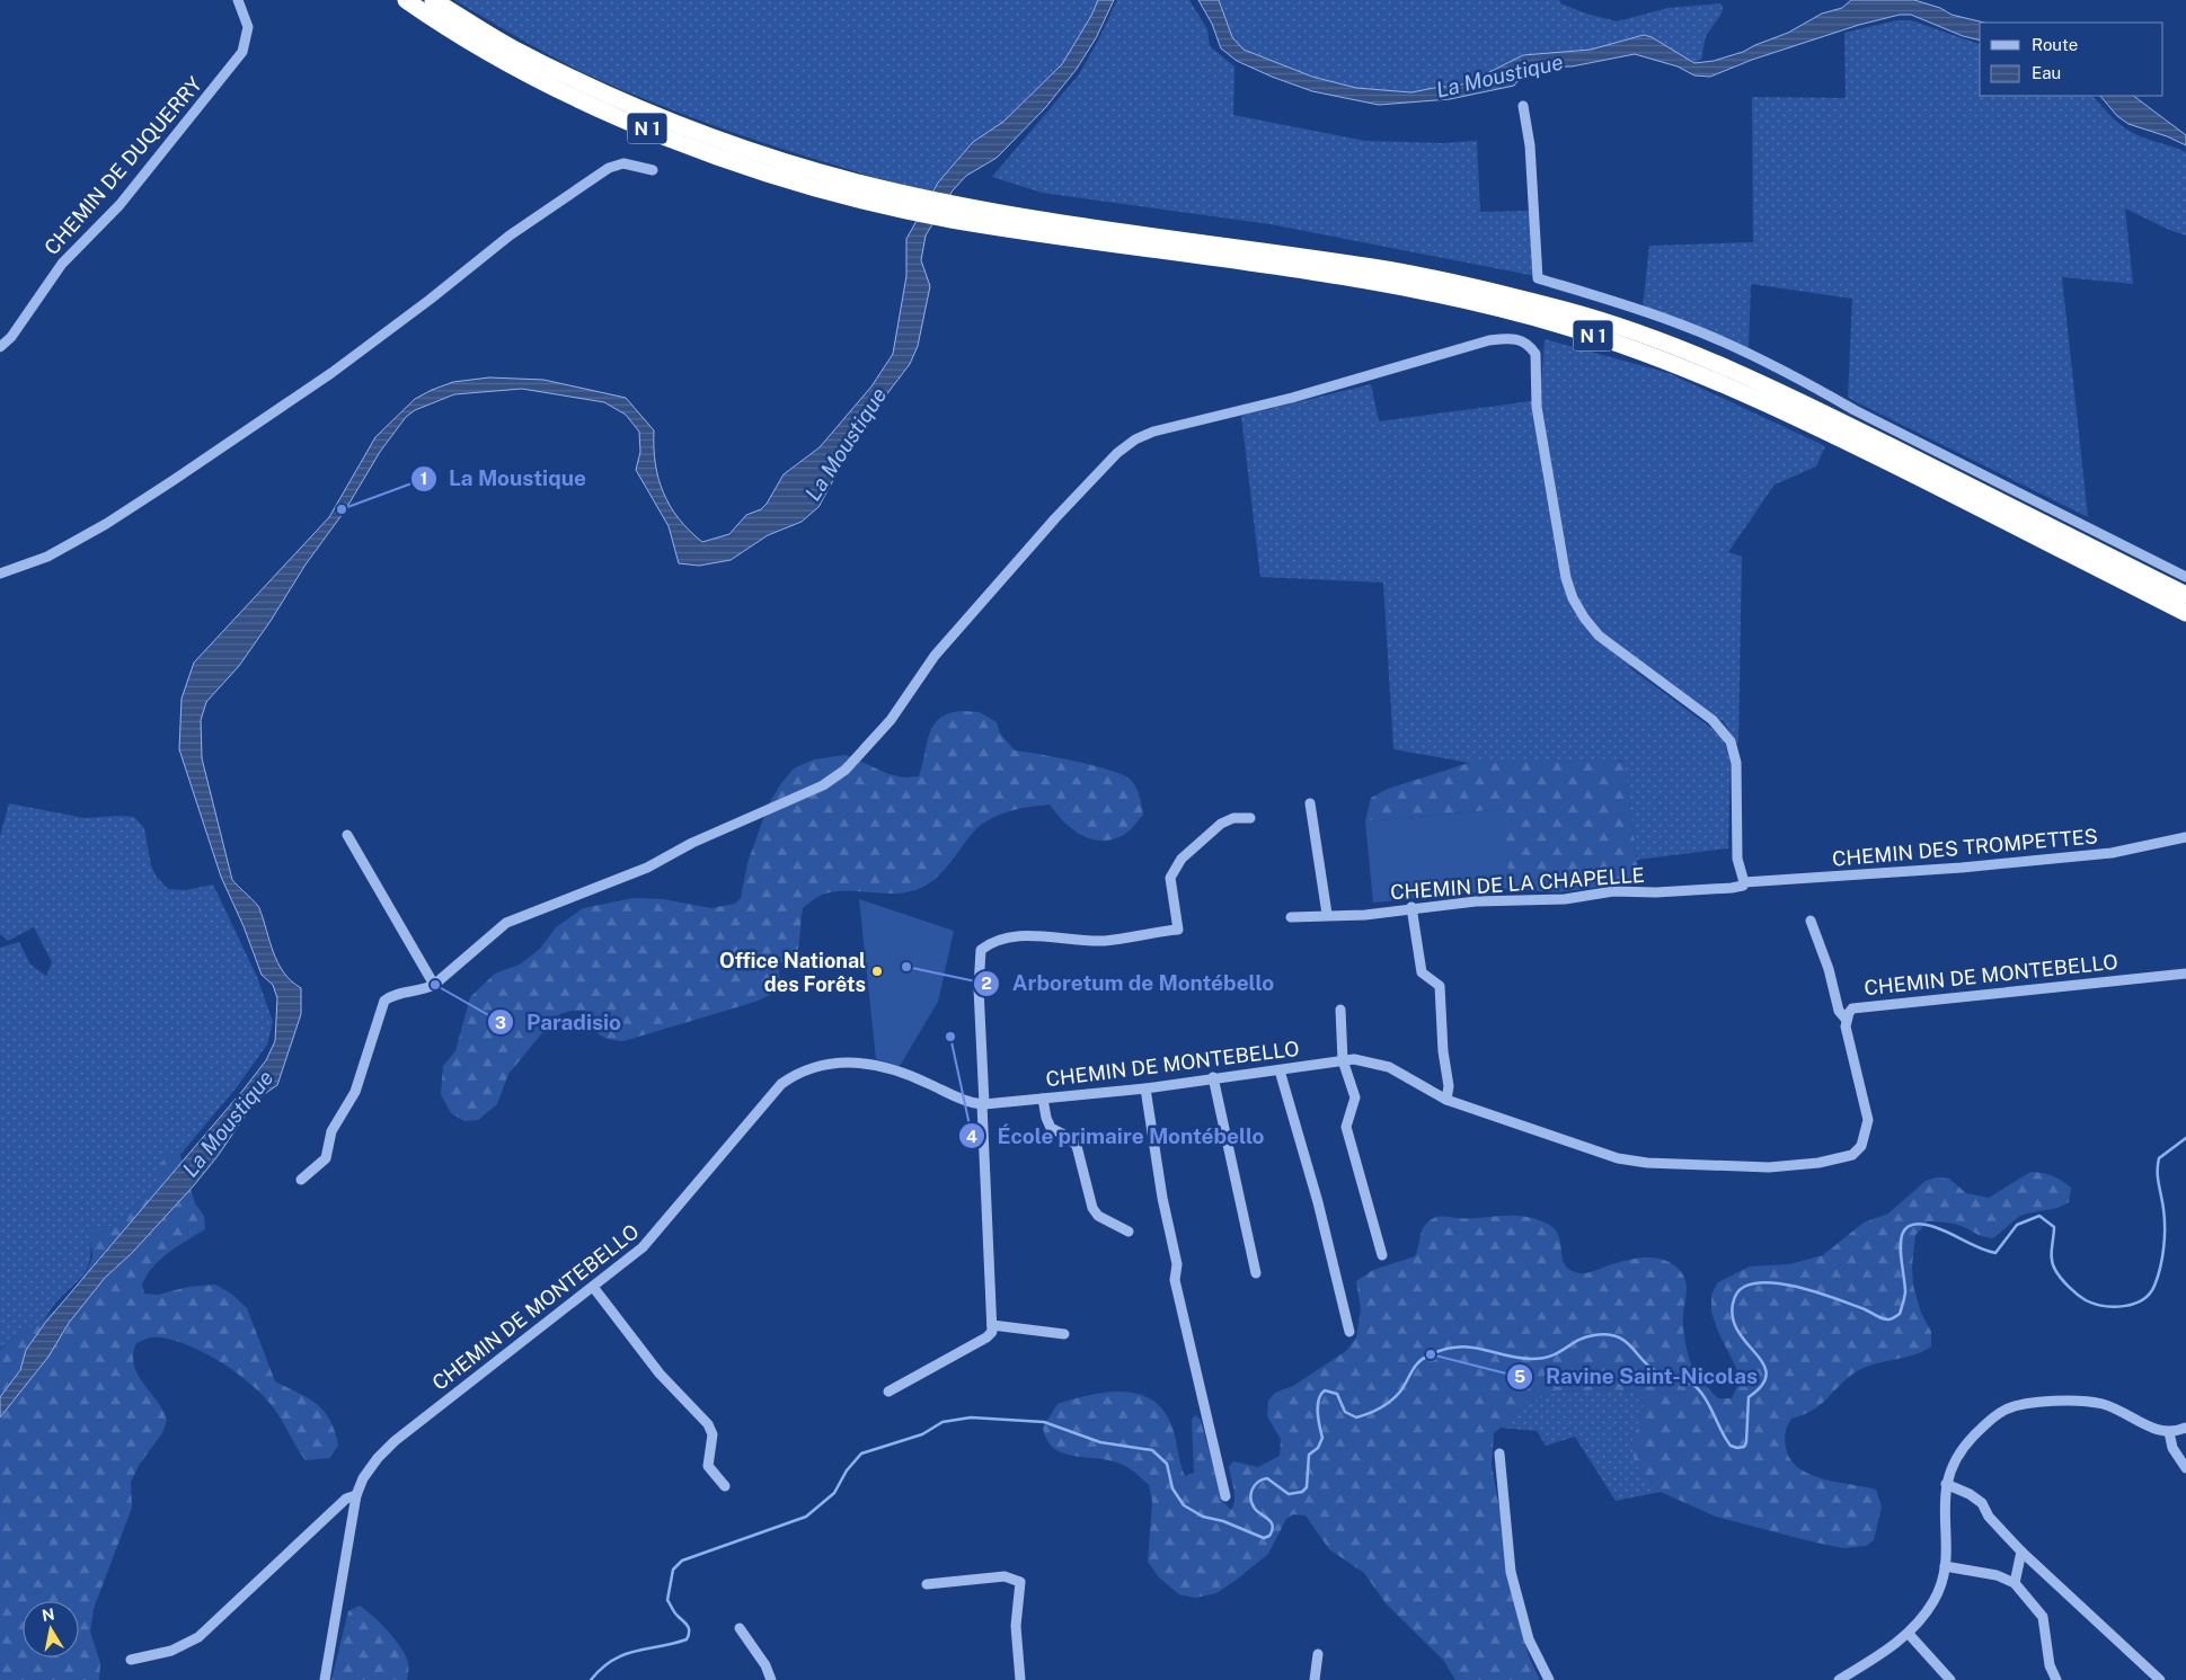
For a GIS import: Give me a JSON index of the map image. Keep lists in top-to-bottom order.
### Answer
{
  "streets": {
    "highway": ["N 1"],
    "street": [
      "CHEMIN DE DUQUERRY",
      "CHEMIN DES TROMPETTES",
      "CHEMIN DE LA CHAPELLE",
      "CHEMIN DE MONTEBELLO"
    ]
  },
  "crossings": [
    ["CHEMIN DES TROMPETTES", "CHEMIN DE LA CHAPELLE"]
  ],
  "water": ["La Moustique"],
  "places": [
    "La Moustique",
    "Arboretum de Montébello",
    "Office National des Forêts",
    "Paradisio",
    "École primaire Montébello",
    "Ravine Saint-Nicolas"
  ],
  "legend": ["Route", "Eau"],
  "north": "top"
}
